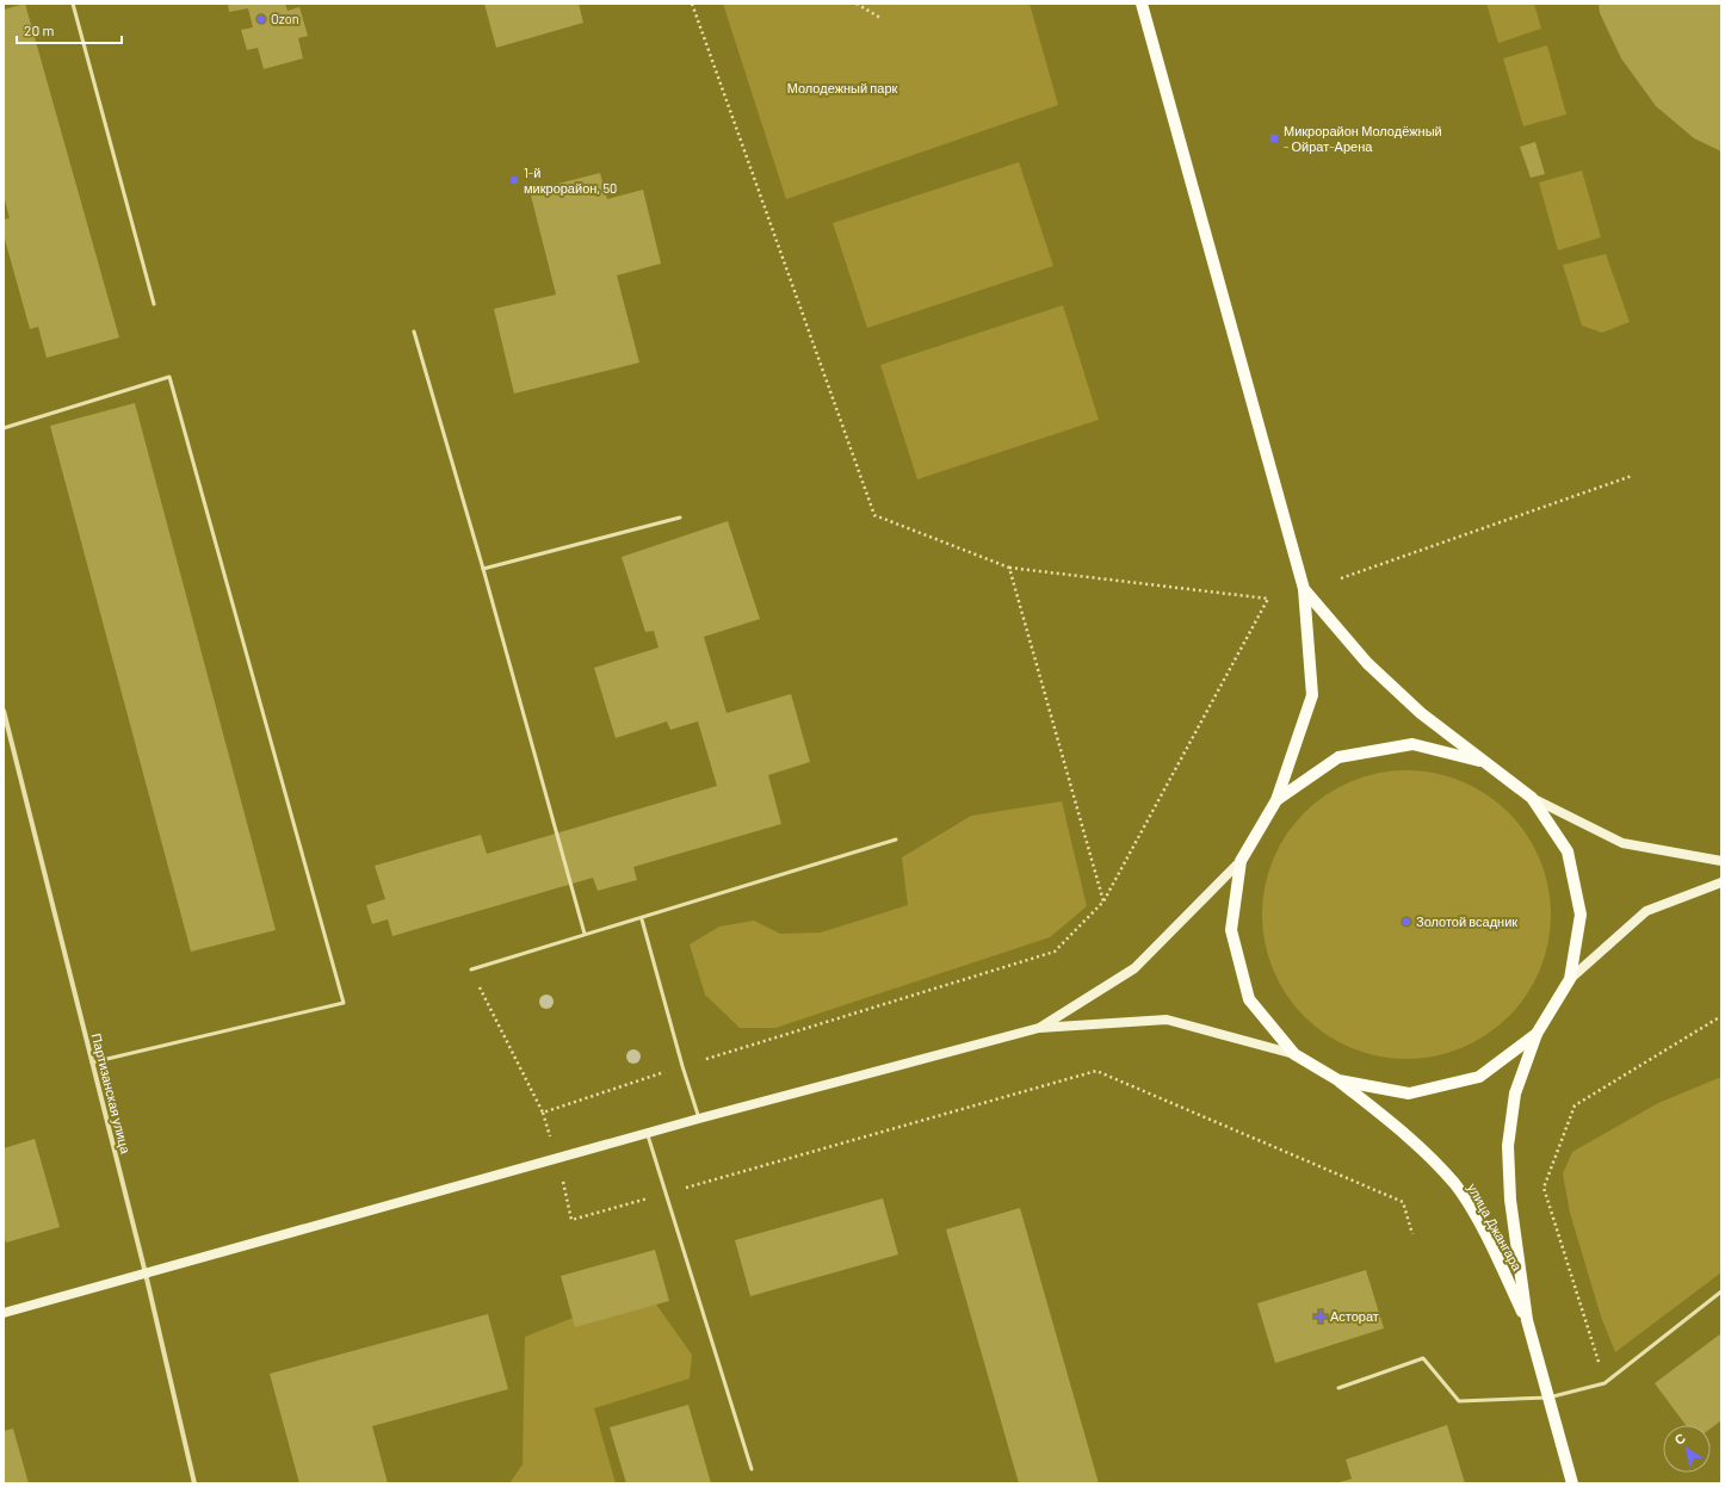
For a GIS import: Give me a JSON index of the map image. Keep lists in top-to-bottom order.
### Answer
{
  "streets": {
    "main road": ["улица Джангара"],
    "street": ["Партизанская улица"]
  },
  "parks": ["Молодежный парк"],
  "places": {
    "other": ["Ozon", "1-й микрорайон, 50", "Золотой всадник"],
    "transit": ["Микрорайон Молодёжный - Ойрат-Арена"],
    "health": ["Асторат"]
  },
  "scale_bar": "20 m",
  "north": "top left"
}
